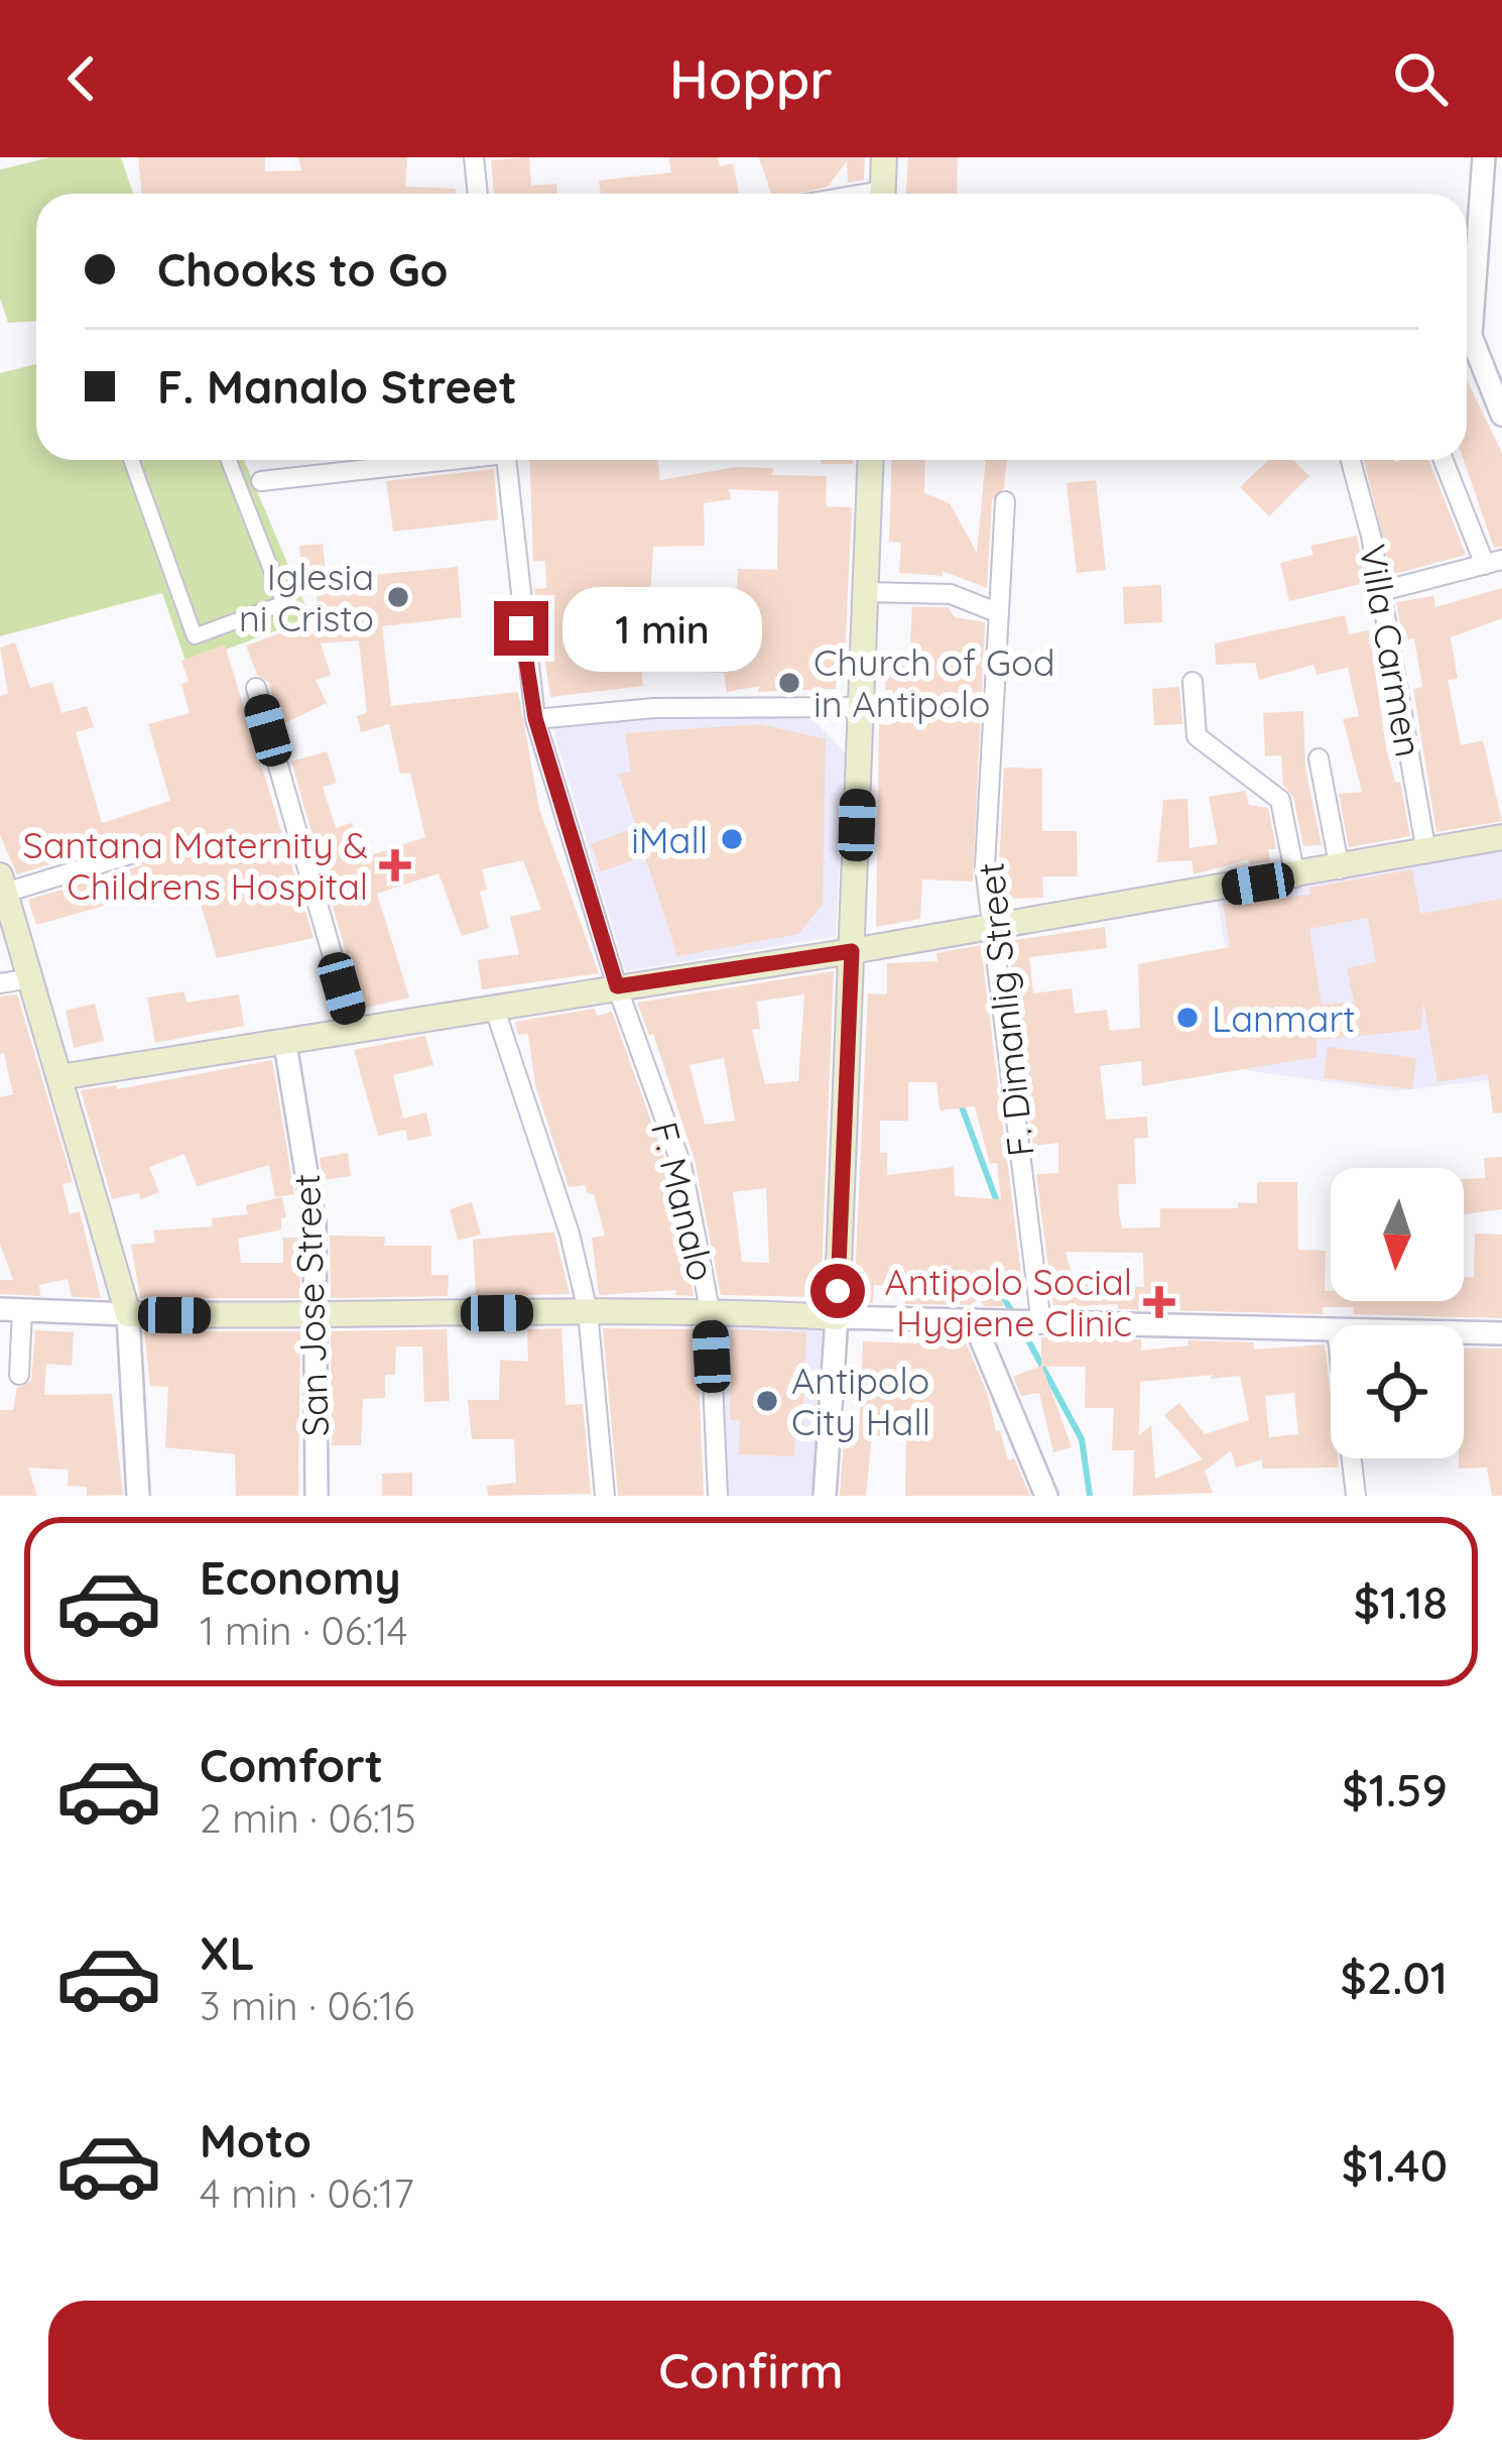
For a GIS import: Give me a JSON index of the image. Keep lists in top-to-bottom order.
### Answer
{
  "streets": {
    "street": [
      "Villa Carmen",
      "F. Dimanlig Street",
      "F. Manalo",
      "San Jose Street"
    ]
  },
  "places": {
    "other": [
      "Iglesia ni Cristo",
      "Church of God in Antipolo",
      "iMall",
      "Lanmart",
      "Antipolo City Hall"
    ],
    "health": ["Santana Maternity & Childrens Hospital", "Antipolo Social Hygiene Clinic"]
  },
  "north": "bottom",
  "page": {
    "header": "Hoppr",
    "banner": ["Chooks to Go", "F. Manalo Street"],
    "bubble": "1 min",
    "list": [
      {
        "name": "Economy",
        "note": "1 min · 06:14",
        "value": "$1.18"
      },
      {
        "name": "Comfort",
        "note": "2 min · 06:15",
        "value": "$1.59"
      },
      {
        "name": "XL",
        "note": "3 min · 06:16",
        "value": "$2.01"
      },
      {
        "name": "Moto",
        "note": "4 min · 06:17",
        "value": "$1.40"
      }
    ],
    "buttons": "Confirm"
  }
}
